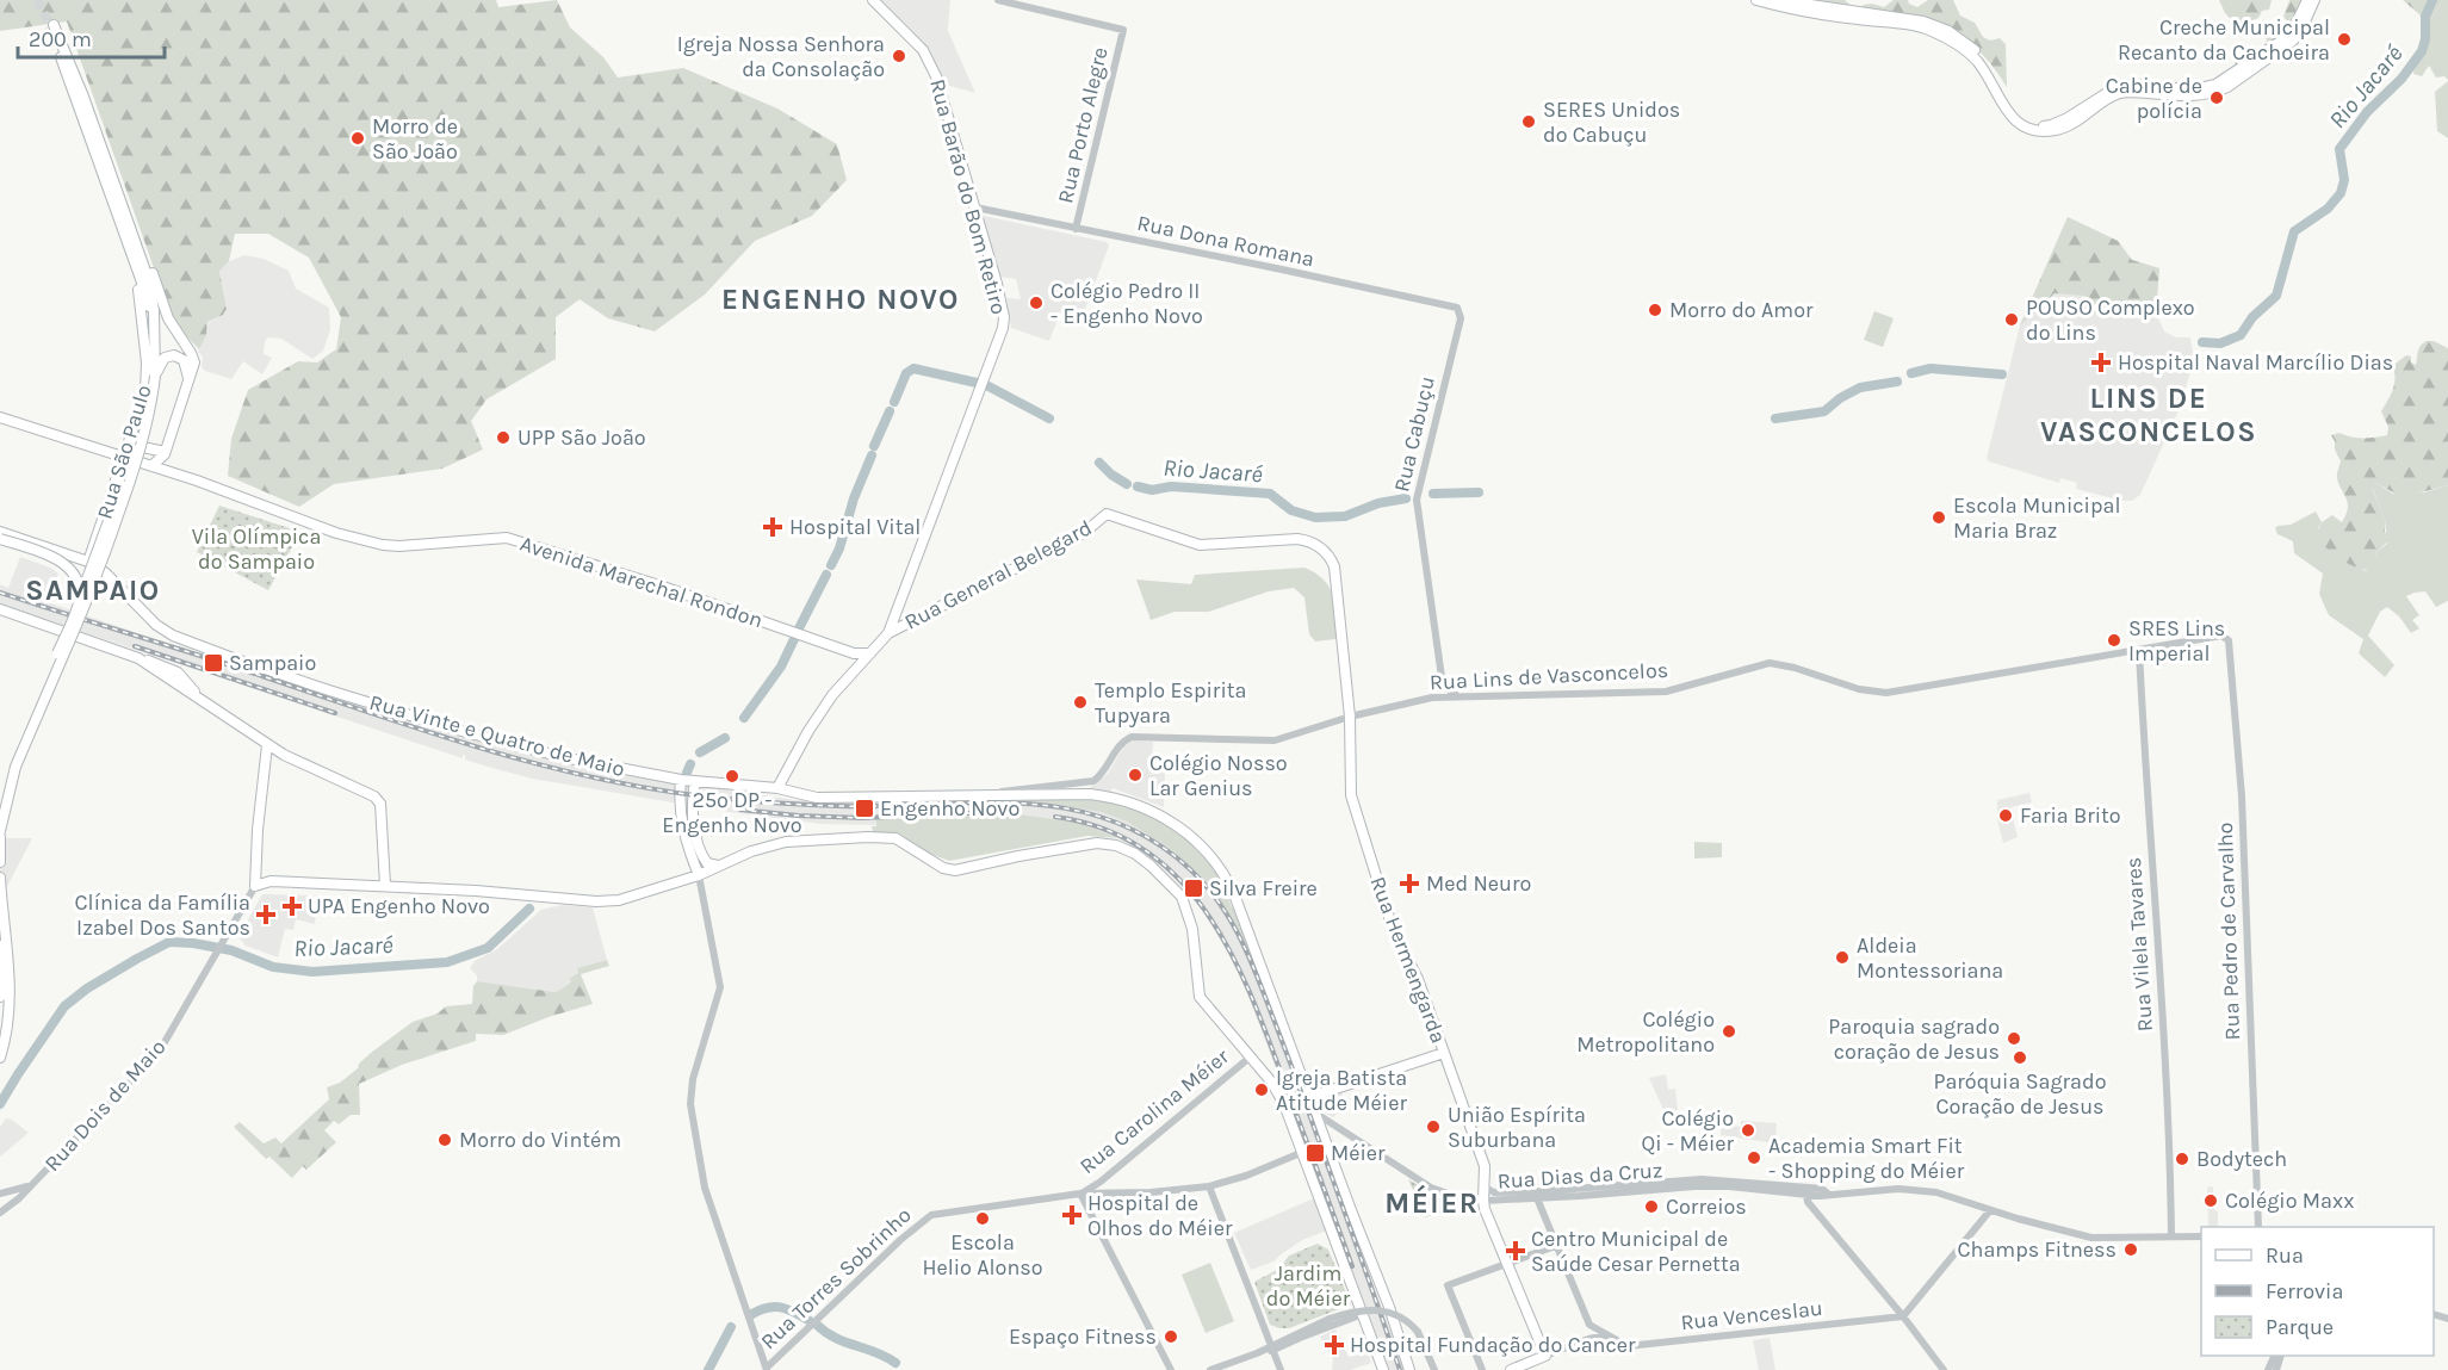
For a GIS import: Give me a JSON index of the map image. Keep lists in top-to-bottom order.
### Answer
{
  "streets": {
    "main road": [
      "Rua Barão do Bom Retiro",
      "Rua São Paulo",
      "Rua General Belegard",
      "Avenida Marechal Rondon",
      "Rua Vinte e Quatro de Maio",
      "Rua Hermengarda",
      "Rua Dois de Maio"
    ],
    "street": [
      "Rua Porto Alegre",
      "Rua Dona Romana",
      "Rua Cabuçu",
      "Rua Lins de Vasconcelos",
      "Rua Pedro de Carvalho",
      "Rua Vilela Tavares",
      "Rua Carolina Méier",
      "Rua Dias da Cruz",
      "Rua Torres Sobrinho",
      "Rua Venceslau"
    ]
  },
  "crossings": [
    ["Rua Porto Alegre", "Rua Dona Romana"],
    ["Rua Barão do Bom Retiro", "Rua Dona Romana"],
    ["Rua Barão do Bom Retiro", "Rua General Belegard"],
    ["Rua Barão do Bom Retiro", "Avenida Marechal Rondon"],
    ["Rua Barão do Bom Retiro", "Rua Vinte e Quatro de Maio"],
    ["Rua Dona Romana", "Rua Cabuçu"],
    ["Rua São Paulo", "Avenida Marechal Rondon"],
    ["Rua São Paulo", "Rua Vinte e Quatro de Maio"],
    ["Rua General Belegard", "Rua Hermengarda"],
    ["Rua Lins de Vasconcelos", "Rua Vinte e Quatro de Maio"],
    ["Rua Lins de Vasconcelos", "Rua Pedro de Carvalho"],
    ["Rua Lins de Vasconcelos", "Rua Vilela Tavares"],
    ["Rua Lins de Vasconcelos", "Rua Hermengarda"],
    ["Rua Vinte e Quatro de Maio", "Rua Dias da Cruz"],
    ["Rua Vilela Tavares", "Rua Dias da Cruz"],
    ["Rua Hermengarda", "Rua Dias da Cruz"],
    ["Rua Carolina Méier", "Rua Torres Sobrinho"]
  ],
  "districts": [
    "ENGENHO NOVO",
    "LINS DE VASCONCELOS",
    "SAMPAIO",
    "MÉIER"
  ],
  "water": ["Rio Jacaré"],
  "parks": ["Vila Olímpica do Sampaio", "Jardim do Méier"],
  "places": {
    "other": [
      "Creche Municipal Recanto da Cachoeira",
      "Igreja Nossa Senhora da Consolação",
      "Cabine de polícia",
      "SERES Unidos do Cabuçu",
      "Morro de São João",
      "Colégio Pedro II - Engenho Novo",
      "Morro do Amor",
      "POUSO Complexo do Lins",
      "UPP São João",
      "Escola Municipal Maria Braz",
      "SRES Lins Imperial",
      "Templo Espirita Tupyara",
      "Colégio Nosso Lar Genius",
      "25º DP - Engenho Novo",
      "Faria Brito",
      "Aldeia Montessoriana",
      "Colégio Metropolitano",
      "Paroquia sagrado coração de Jesus",
      "Paróquia Sagrado Coração de Jesus",
      "Igreja Batista Atitude Méier",
      "União Espírita Suburbana",
      "Colégio Qi - Méier",
      "Morro do Vintém",
      "Academia Smart Fit - Shopping do Méier",
      "Bodytech",
      "Colégio Maxx",
      "Correios",
      "Escola Helio Alonso",
      "Champs Fitness",
      "Espaço Fitness"
    ],
    "health": [
      "Hospital Naval Marcílio Dias",
      "Hospital Vital",
      "Med Neuro",
      "UPA Engenho Novo",
      "Clínica da Família Izabel Dos Santos",
      "Hospital de Olhos do Méier",
      "Centro Municipal de Saúde Cesar Pernetta",
      "Hospital Fundação do Cancer"
    ],
    "transit": [
      "Sampaio",
      "Engenho Novo",
      "Silva Freire",
      "Méier"
    ]
  },
  "legend": ["Rua", "Ferrovia", "Parque"],
  "scale_bar": "200 m"
}
